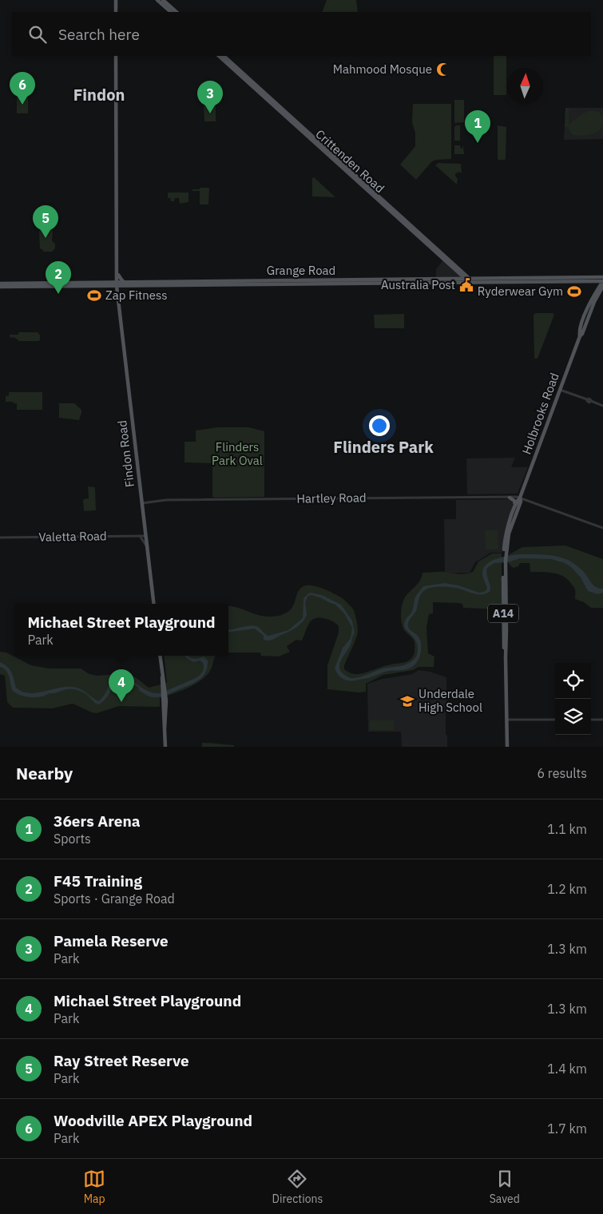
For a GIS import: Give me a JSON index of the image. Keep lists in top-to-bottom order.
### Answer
{
  "streets": {
    "main road": [
      "Crittenden Road",
      "Grange Road",
      "Holbrooks Road",
      "Findon Road",
      "A14"
    ],
    "street": ["Hartley Road", "Valetta Road"]
  },
  "crossings": [
    ["Crittenden Road", "Grange Road"],
    ["Grange Road", "Holbrooks Road"],
    ["Grange Road", "Findon Road"],
    ["Holbrooks Road", "Hartley Road"],
    ["Findon Road", "Hartley Road"],
    ["Findon Road", "Valetta Road"]
  ],
  "districts": ["Findon", "Flinders Park"],
  "parks": ["Flinders Park Oval"],
  "places": {
    "mosque": ["Mahmood Mosque"],
    "public building": ["Australia Post"],
    "sports": ["Ryderwear Gym", "Zap Fitness"],
    "school or university": ["Underdale High School"]
  },
  "north": "top",
  "page": {
    "search": "Search here",
    "pins": [
      "6",
      "3",
      "1",
      "5",
      "2",
      "4"
    ],
    "popup": ["Michael Street Playground", "Park"],
    "heading": ["Nearby", "6 results"],
    "list": [
      {
        "mark": "1",
        "name": "36ers Arena",
        "note": "Sports",
        "value": "1.1 km"
      },
      {
        "mark": "2",
        "name": "F45 Training",
        "note": "Sports · Grange Road",
        "value": "1.2 km"
      },
      {
        "mark": "3",
        "name": "Pamela Reserve",
        "note": "Park",
        "value": "1.3 km"
      },
      {
        "mark": "4",
        "name": "Michael Street Playground",
        "note": "Park",
        "value": "1.3 km"
      },
      {
        "mark": "5",
        "name": "Ray Street Reserve",
        "note": "Park",
        "value": "1.4 km"
      },
      {
        "mark": "6",
        "name": "Woodville APEX Playground",
        "note": "Park",
        "value": "1.7 km"
      }
    ],
    "nav": ["Map", "Directions", "Saved"]
  }
}
